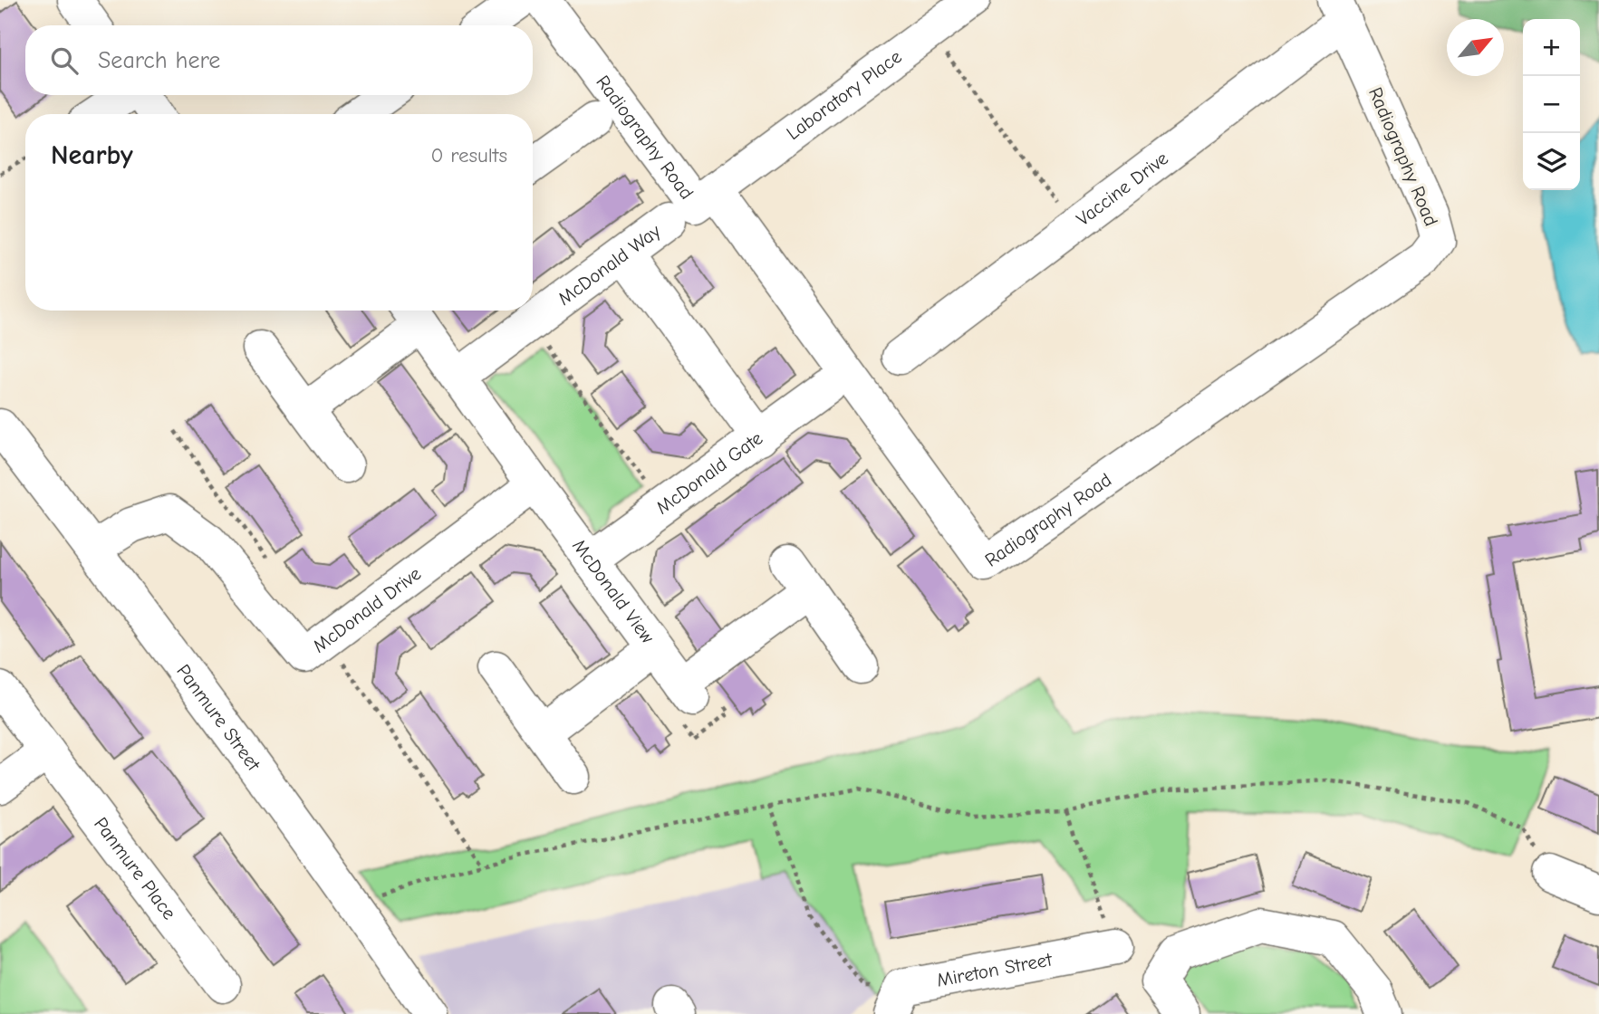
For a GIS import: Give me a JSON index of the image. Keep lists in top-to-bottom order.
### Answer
{
  "streets": {
    "street": [
      "Laboratory Place",
      "Radiography Road",
      "Vaccine Drive",
      "McDonald Way",
      "McDonald Gate",
      "McDonald View",
      "McDonald Drive",
      "Panmure Street",
      "Panmure Place",
      "Mireton Street"
    ]
  },
  "crossings": [
    ["Laboratory Place", "Radiography Road"],
    ["Radiography Road", "Vaccine Drive"],
    ["McDonald Gate", "McDonald View"],
    ["McDonald View", "McDonald Drive"],
    ["McDonald Drive", "Panmure Street"]
  ],
  "north": "top right",
  "page": {
    "map_buttons": ["+", "−"],
    "search": "Search here",
    "heading": ["Nearby", "0 results"]
  }
}
